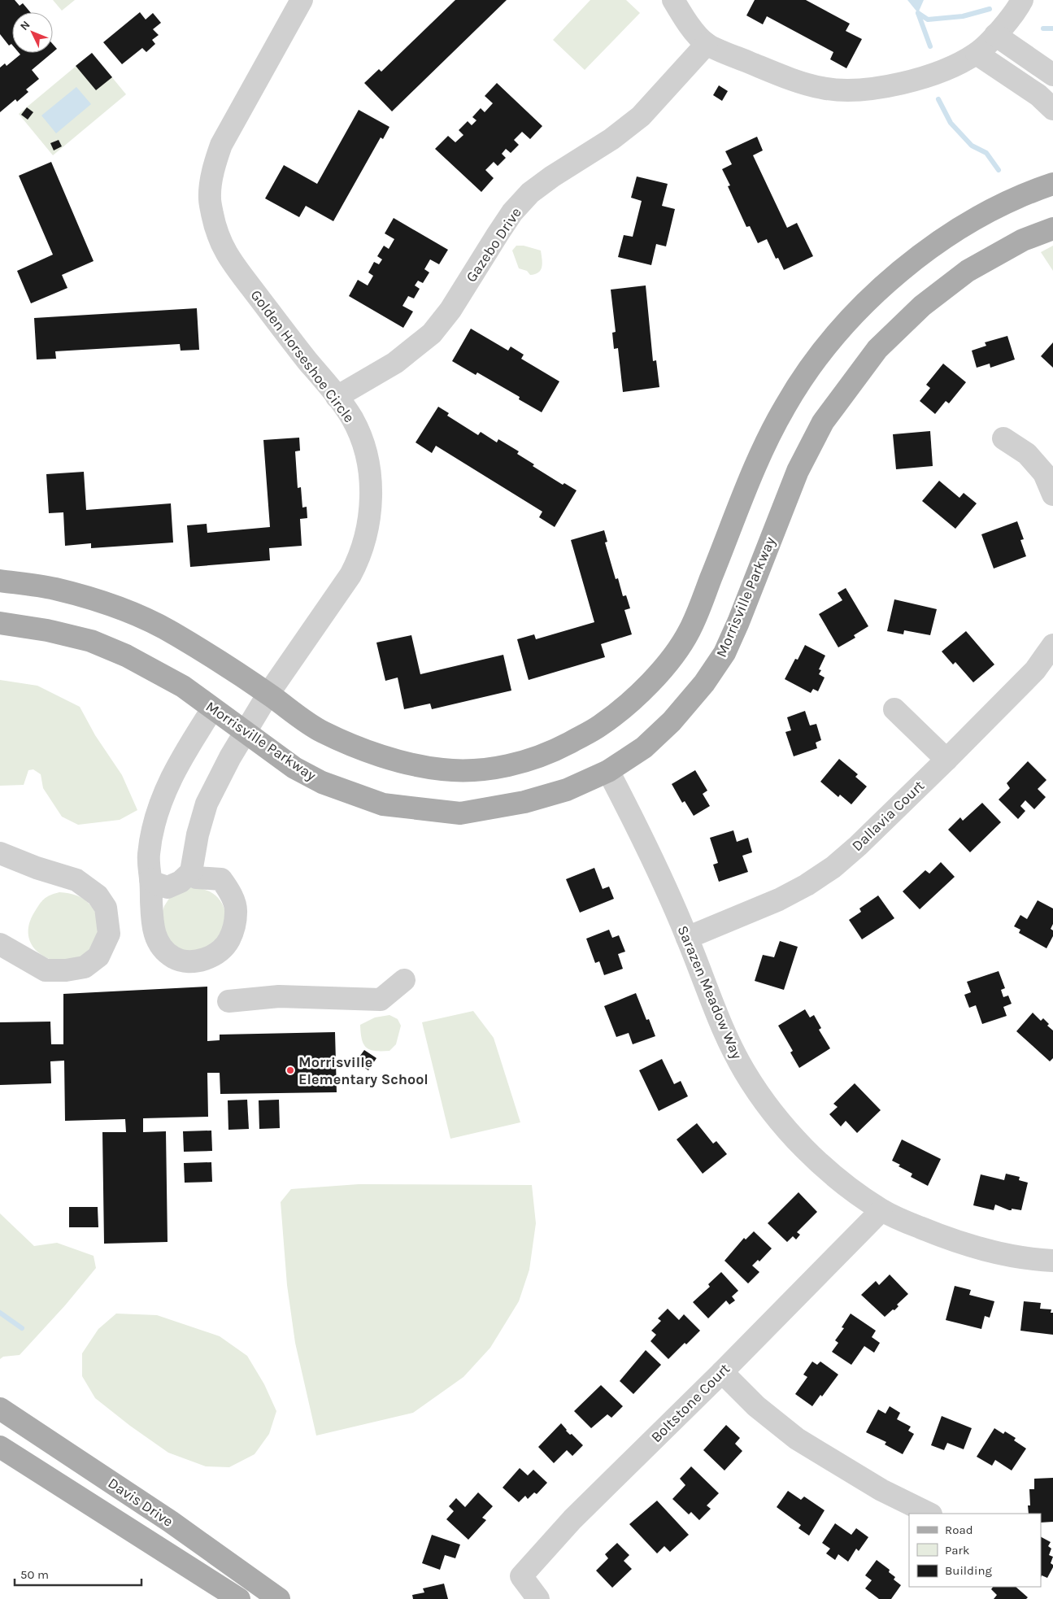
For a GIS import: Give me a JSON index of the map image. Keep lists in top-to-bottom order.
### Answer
{
  "streets": {
    "main road": ["Morrisville Parkway", "Davis Drive"],
    "street": [
      "Gazebo Drive",
      "Golden Horseshoe Circle",
      "Dallavia Court",
      "Sarazen Meadow Way",
      "Boltstone Court"
    ]
  },
  "crossings": [
    ["Gazebo Drive", "Golden Horseshoe Circle"],
    ["Golden Horseshoe Circle", "Morrisville Parkway"],
    ["Morrisville Parkway", "Sarazen Meadow Way"],
    ["Dallavia Court", "Sarazen Meadow Way"],
    ["Sarazen Meadow Way", "Boltstone Court"]
  ],
  "places": ["Morrisville Elementary School"],
  "legend": ["Road", "Park", "Building"],
  "scale_bar": "50 m",
  "north": "top left"
}
